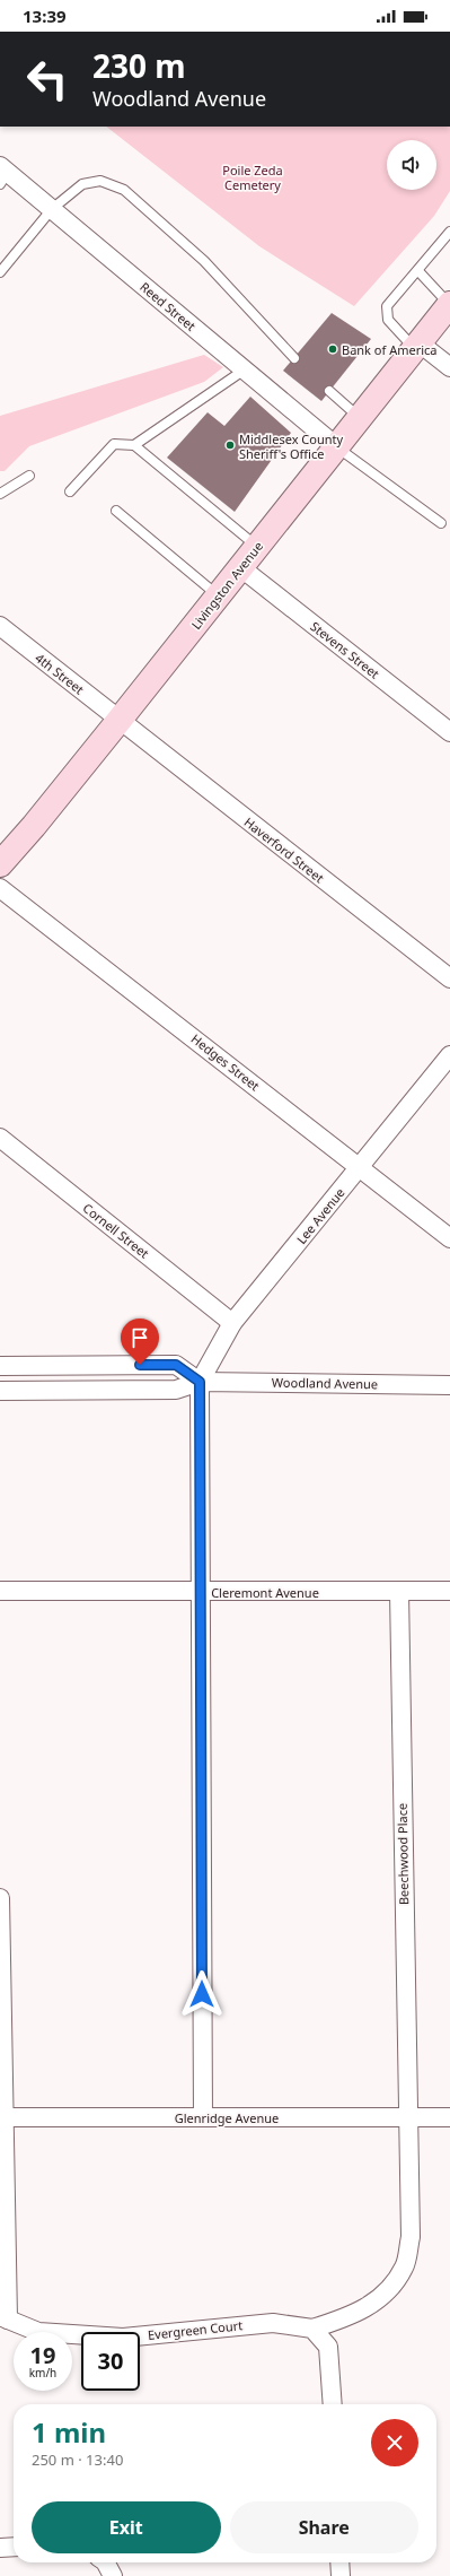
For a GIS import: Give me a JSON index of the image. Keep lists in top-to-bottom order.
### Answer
{
  "streets": {
    "main road": ["Livingston Avenue"],
    "street": [
      "Reed Street",
      "Stevens Street",
      "4th Street",
      "Haverford Street",
      "Hedges Street",
      "Lee Avenue",
      "Cornell Street",
      "Woodland Avenue",
      "Cleremont Avenue",
      "Beechwood Place",
      "Glenridge Avenue",
      "Evergreen Court"
    ]
  },
  "crossings": [
    ["Reed Street", "Livingston Avenue"],
    ["Livingston Avenue", "Stevens Street"],
    ["Livingston Avenue", "4th Street"],
    ["Livingston Avenue", "Haverford Street"],
    ["4th Street", "Haverford Street"],
    ["Hedges Street", "Lee Avenue"],
    ["Lee Avenue", "Cornell Street"],
    ["Lee Avenue", "Woodland Avenue"],
    ["Cleremont Avenue", "Beechwood Place"],
    ["Beechwood Place", "Glenridge Avenue"],
    ["Beechwood Place", "Evergreen Court"],
    ["Glenridge Avenue", "Evergreen Court"]
  ],
  "parks": ["Poile Zeda Cemetery"],
  "places": ["Bank of America", "Middlesex County Sheriff's Office"],
  "page": {
    "status": "13:39",
    "turn": ["230 m", "Woodland Avenue"],
    "speed": "19 km/h",
    "limit": "30",
    "heading": ["1 min", "250 m · 13:40"],
    "buttons": ["Exit", "Share"]
  }
}
